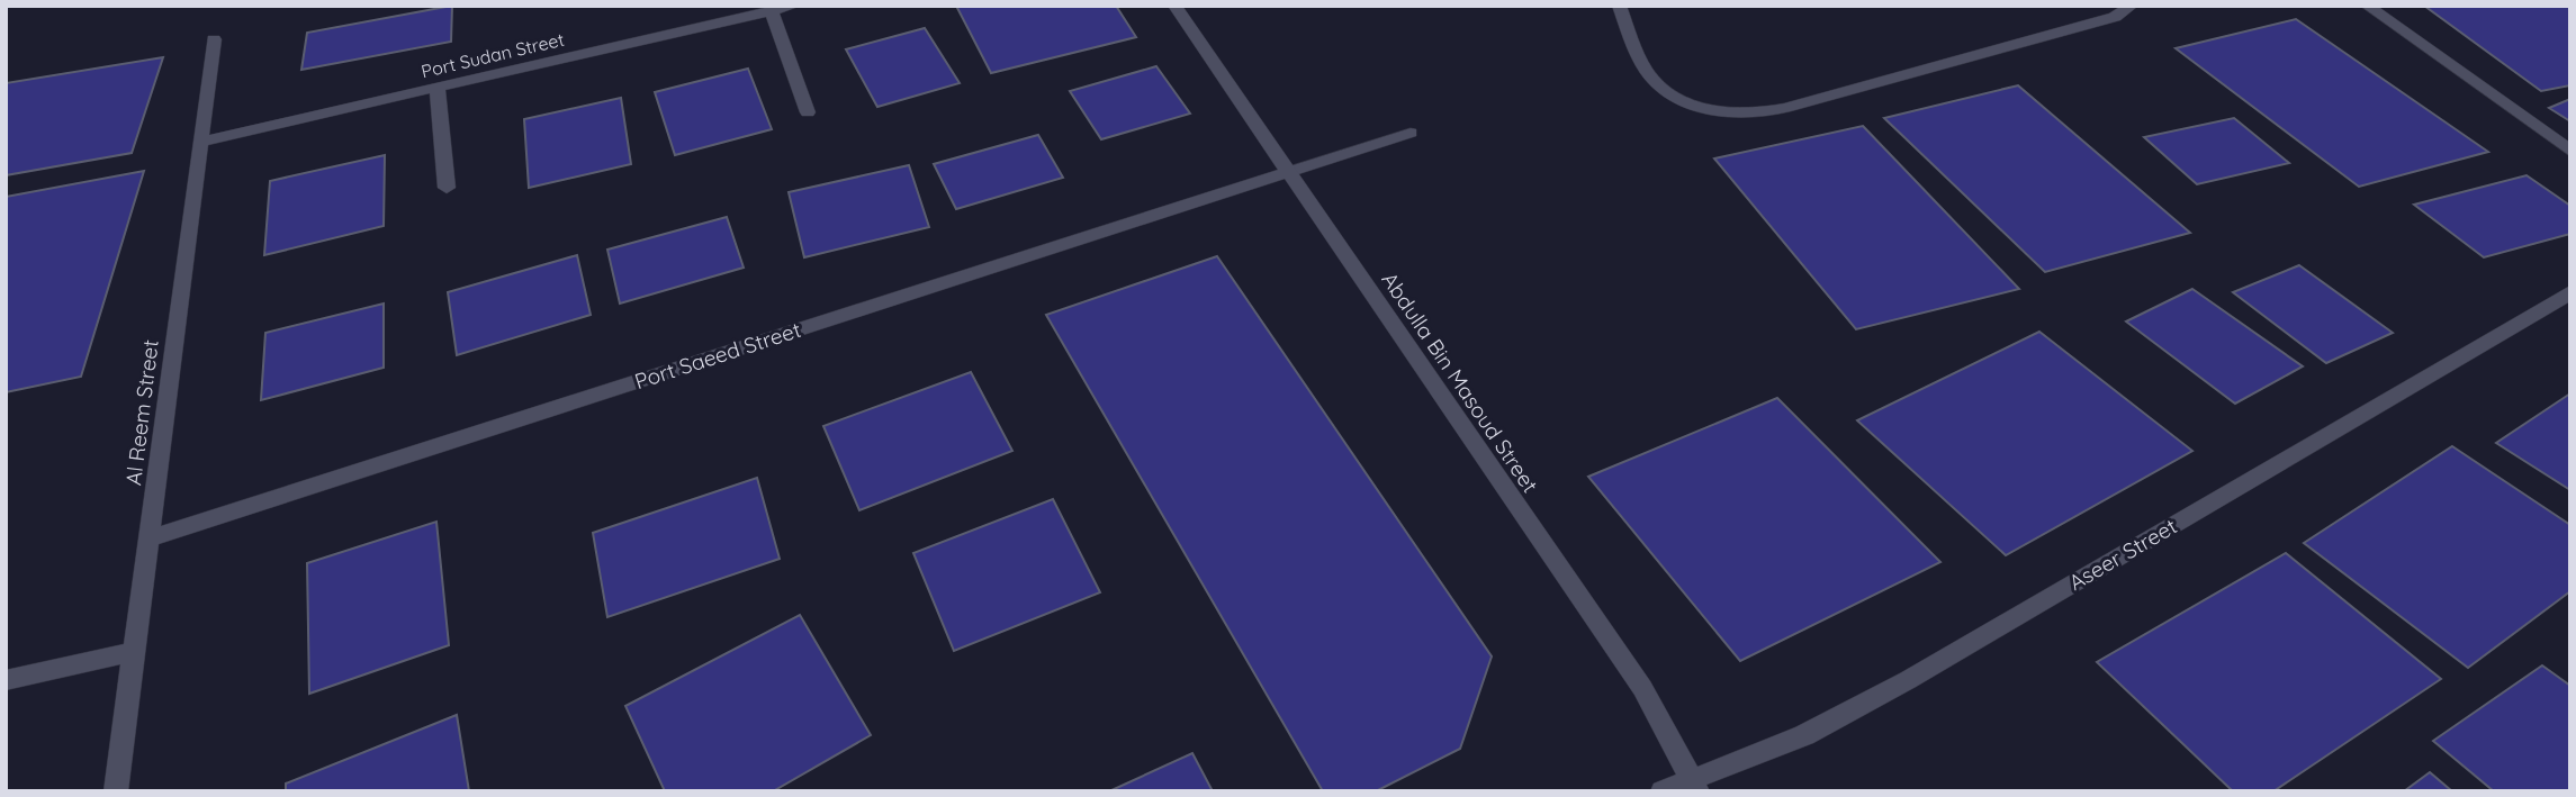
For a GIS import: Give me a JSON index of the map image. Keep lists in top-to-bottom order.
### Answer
{
  "streets": {
    "street": [
      "Port Sudan Street",
      "Port Saeed Street",
      "Abdulla Bin Masoud Street",
      "Al Reem Street",
      "Aseer Street"
    ]
  },
  "crossings": [
    ["Port Sudan Street", "Al Reem Street"],
    ["Port Saeed Street", "Abdulla Bin Masoud Street"],
    ["Port Saeed Street", "Al Reem Street"],
    ["Abdulla Bin Masoud Street", "Aseer Street"]
  ]
}
